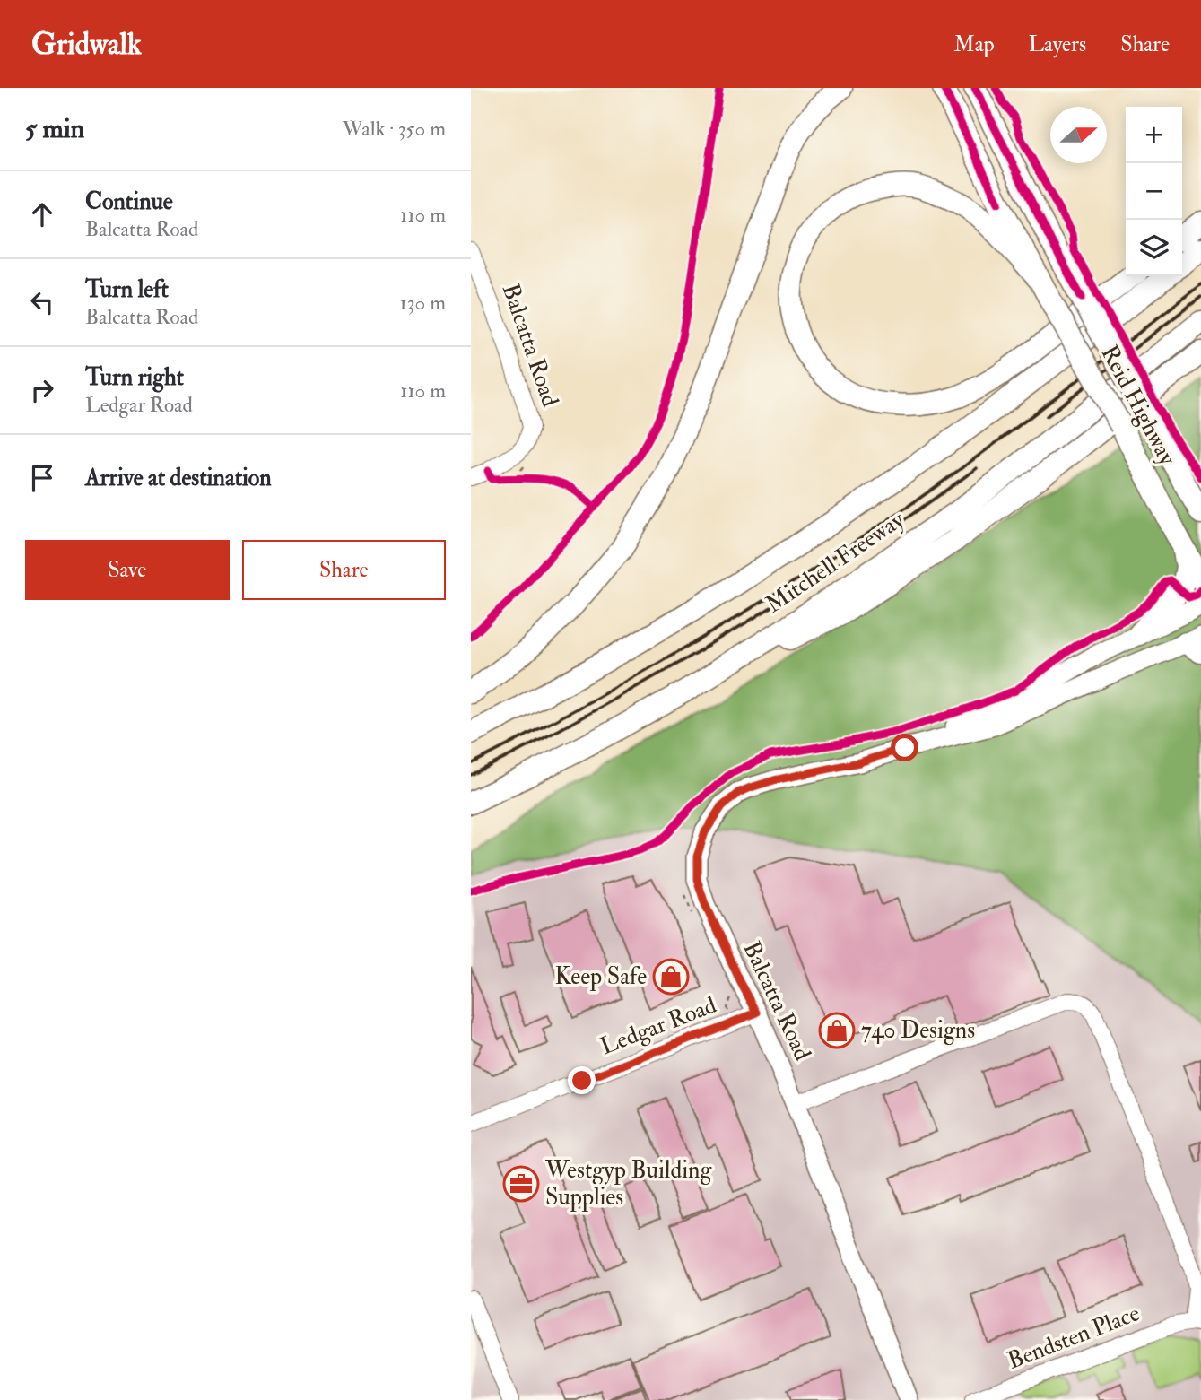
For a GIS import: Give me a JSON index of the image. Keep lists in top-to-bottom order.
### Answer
{
  "streets": {
    "highway": ["Reid Highway", "Mitchell Freeway"],
    "main road": ["Balcatta Road"],
    "street": ["Ledgar Road", "Bendsten Place"]
  },
  "crossings": [
    ["Balcatta Road", "Ledgar Road"]
  ],
  "places": {
    "shop": ["Keep Safe", "740 Designs"],
    "office": ["Westgyp Building Supplies"]
  },
  "north": "right",
  "page": {
    "header": "Gridwalk",
    "nav": ["Map", "Layers", "Share"],
    "heading": ["5 min", "Walk · 350 m"],
    "map_buttons": ["+", "−"],
    "list": [
      ["Continue", "Balcatta Road", "110 m"],
      ["Turn left", "Balcatta Road", "130 m"],
      ["Turn right", "Ledgar Road", "110 m"],
      "Arrive at destination"
    ],
    "buttons": ["Save", "Share"]
  }
}
